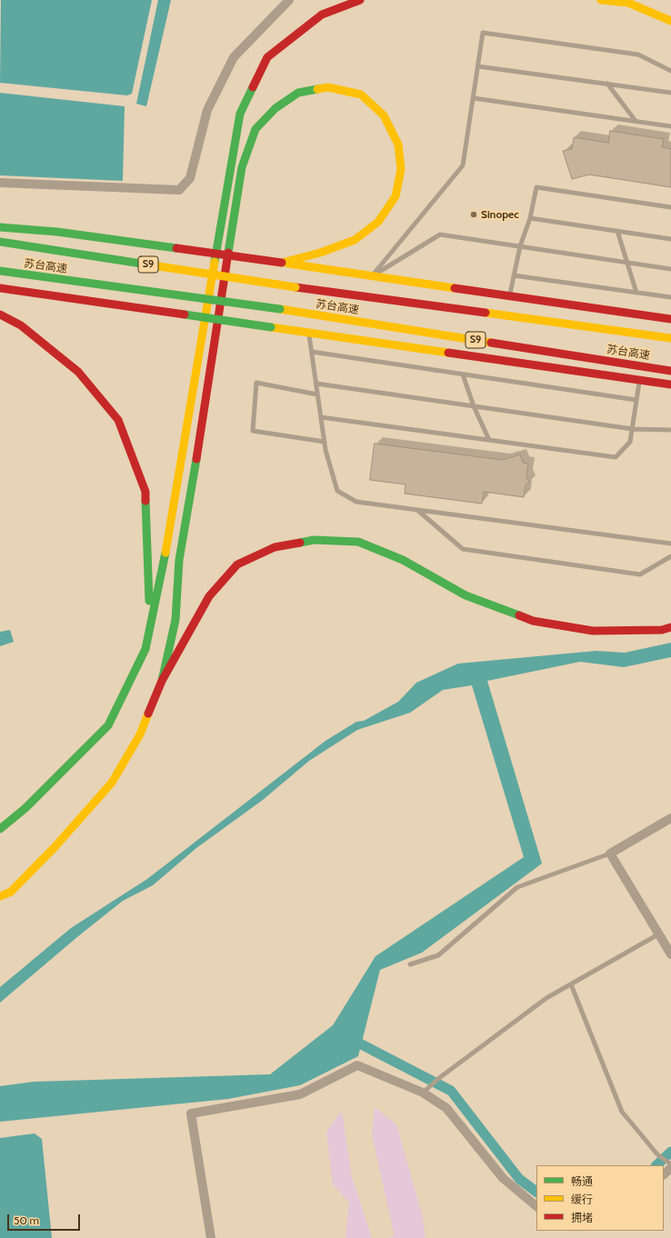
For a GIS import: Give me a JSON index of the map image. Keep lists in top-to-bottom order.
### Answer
{
  "streets": {
    "main road": ["S9", "苏台高速"]
  },
  "places": ["Sinopec"],
  "legend": ["畅通", "缓行", "拥堵"],
  "scale_bar": "50 m"
}
